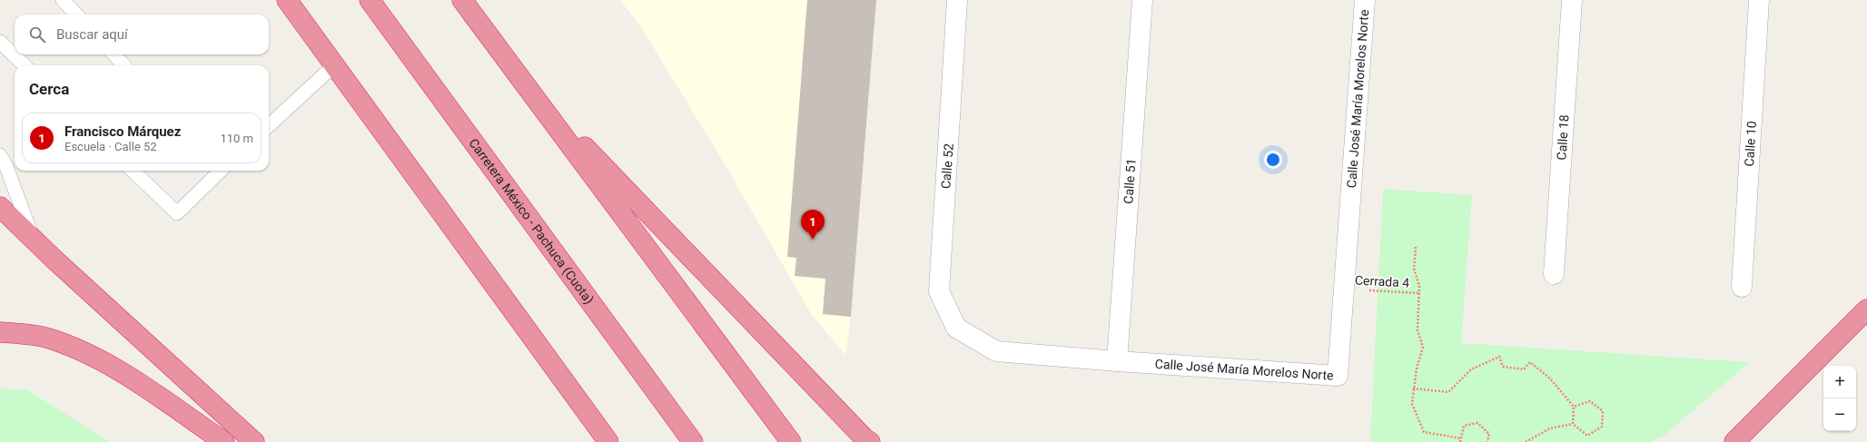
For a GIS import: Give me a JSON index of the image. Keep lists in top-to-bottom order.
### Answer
{
  "streets": {
    "highway": ["Carretera México - Pachuca (Cuota)"],
    "street": [
      "Calle José María Morelos Norte",
      "Calle 18",
      "Calle 10",
      "Calle 52",
      "Calle 51"
    ],
    "path": ["Cerrada 4"]
  },
  "crossings": [
    ["Calle José María Morelos Norte", "Calle 52"],
    ["Calle José María Morelos Norte", "Calle 51"],
    ["Calle José María Morelos Norte", "Cerrada 4"]
  ],
  "page": {
    "search": "Buscar aquí",
    "heading": "Cerca",
    "list": [
      {
        "mark": "1",
        "name": "Francisco Márquez",
        "note": "Escuela · Calle 52",
        "value": "110 m"
      }
    ],
    "pins": "1",
    "map_buttons": ["+", "−"]
  }
}
